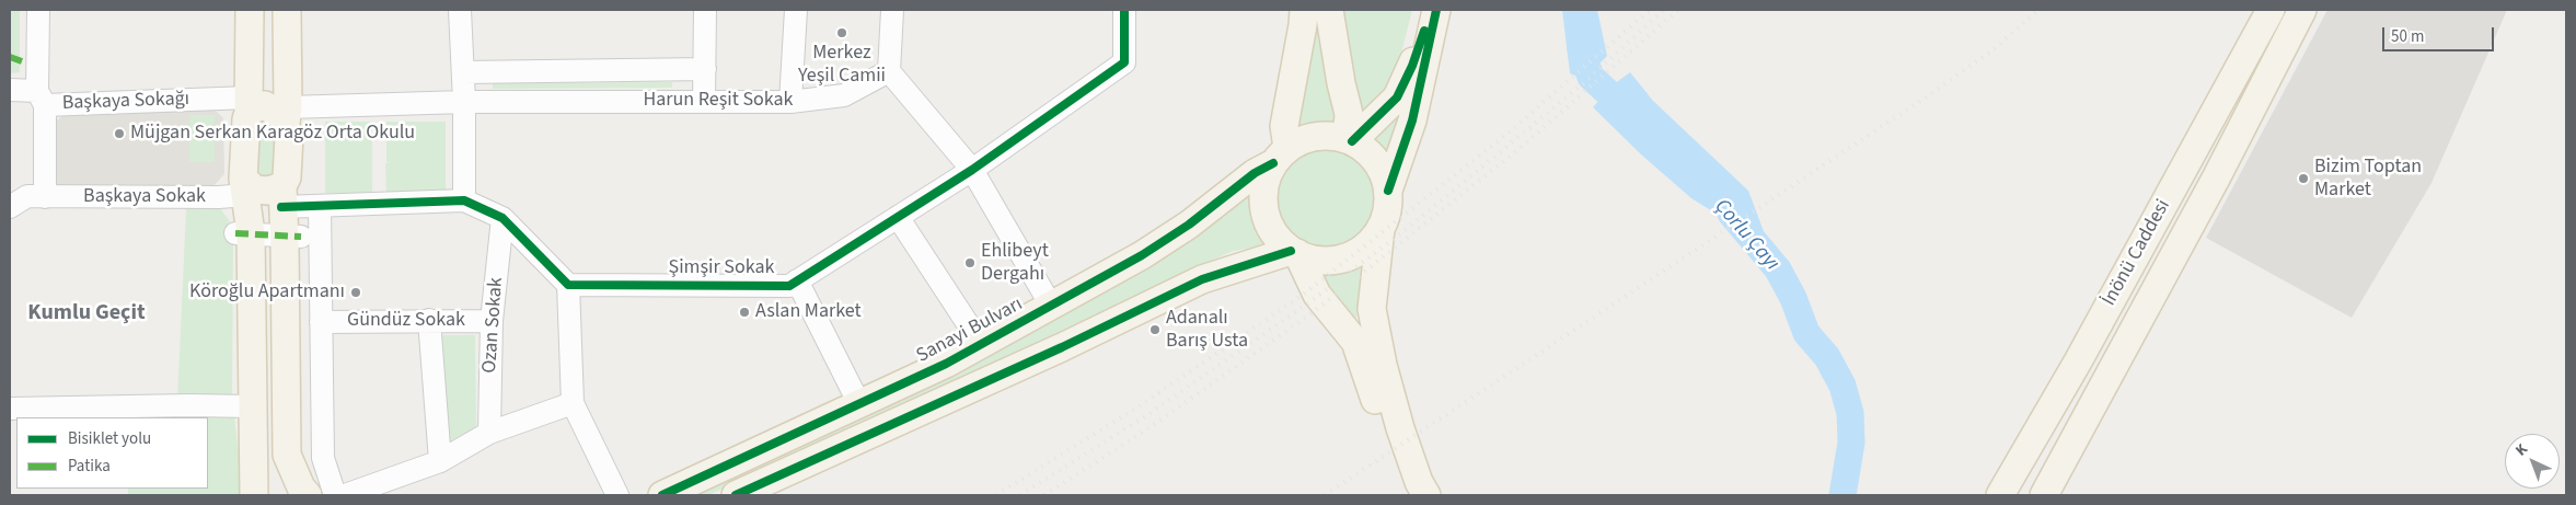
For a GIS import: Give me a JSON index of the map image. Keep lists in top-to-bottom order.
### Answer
{
  "streets": {
    "main road": ["İnönü Caddesi", "Sanayi Bulvarı"],
    "street": [
      "Harun Reşit Sokak",
      "Başkaya Sokağı",
      "Başkaya Sokak",
      "Şimşir Sokak",
      "Gündüz Sokak",
      "Ozan Sokak"
    ]
  },
  "crossings": [
    ["Gündüz Sokak", "Ozan Sokak"]
  ],
  "districts": ["Kumlu Geçit"],
  "water": ["Çorlu Çayı"],
  "places": [
    "Merkez Yeşil Camii",
    "Müjgan Serkan Karagöz Orta Okulu",
    "Bizim Toptan Market",
    "Ehlibeyt Dergahı",
    "Köroğlu Apartmanı",
    "Aslan Market",
    "Adanalı Barış Usta"
  ],
  "legend": ["Bisiklet yolu", "Patika"],
  "scale_bar": "50 m",
  "north": "top left"
}
